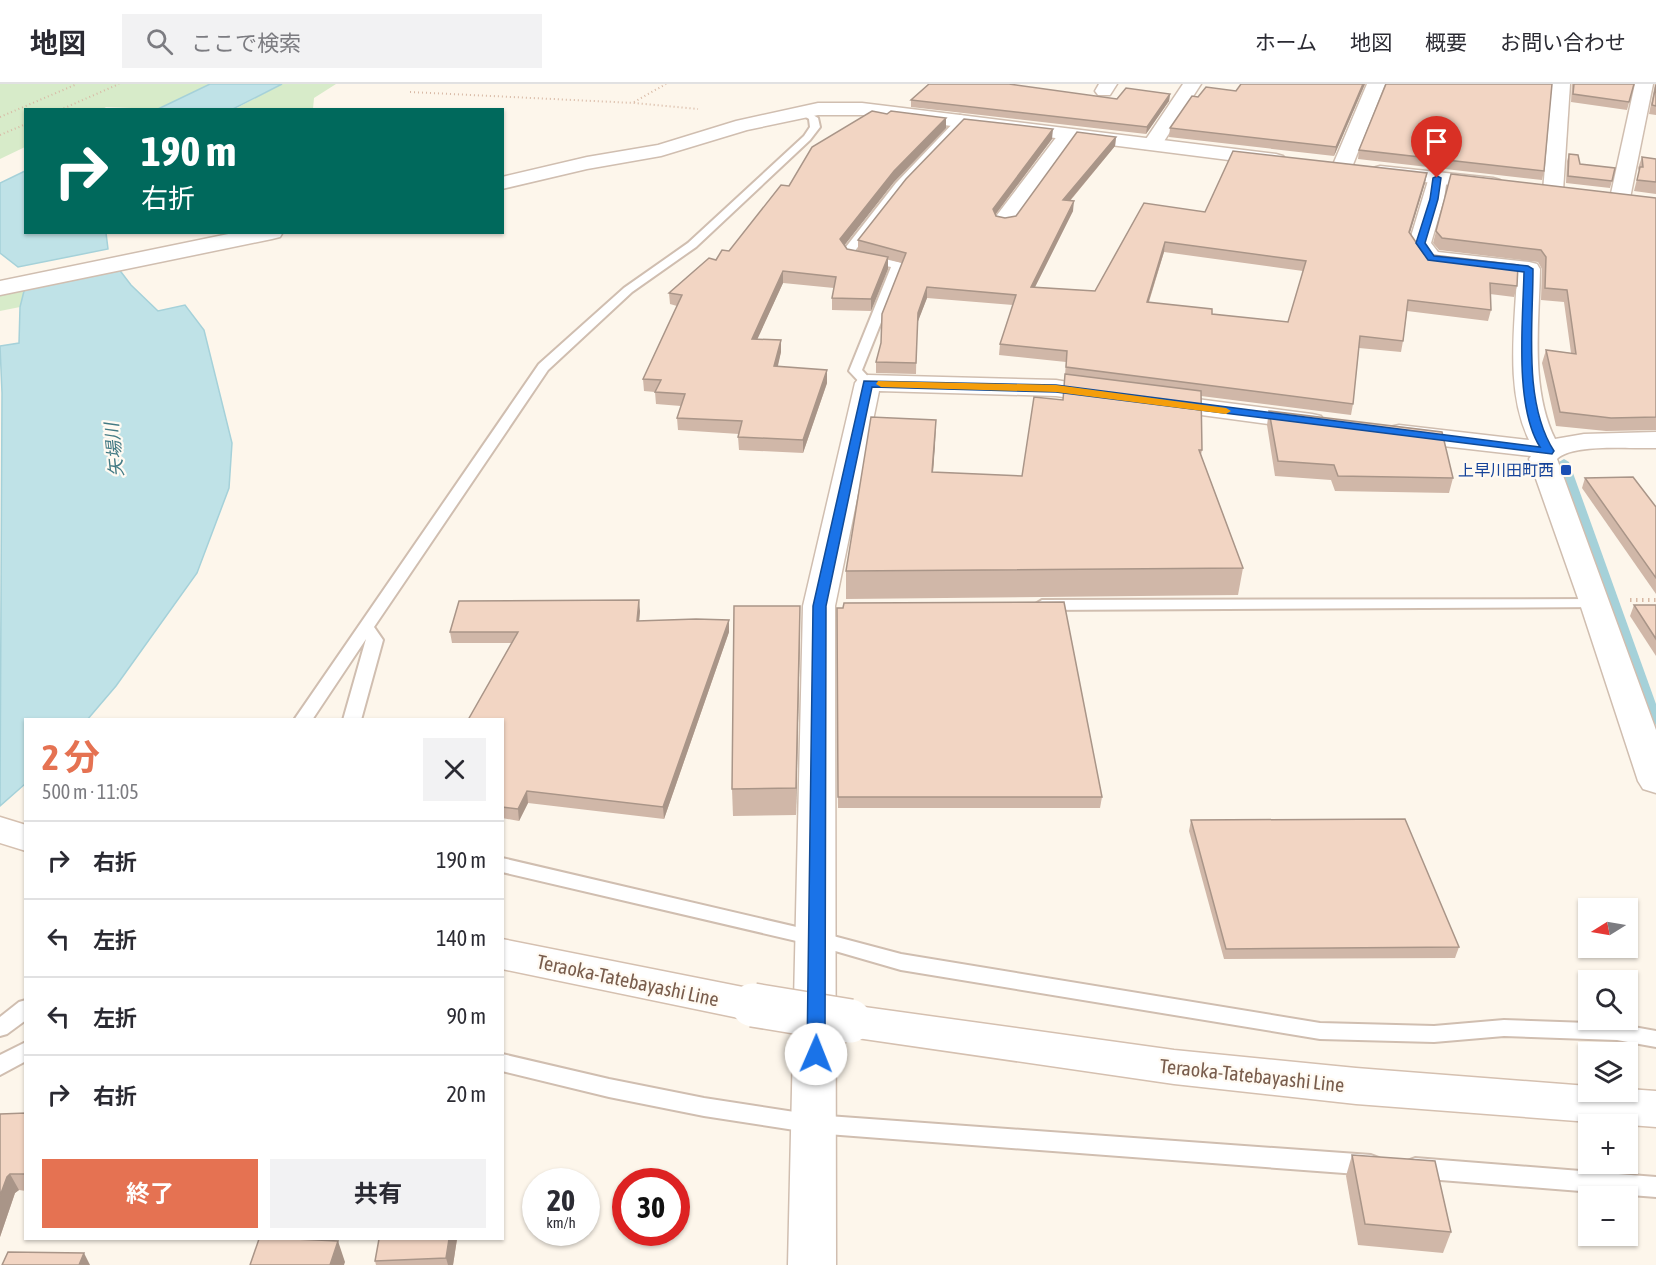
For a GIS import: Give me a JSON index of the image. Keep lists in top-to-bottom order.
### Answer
{
  "streets": {
    "street": ["Teraoka-Tatebayashi Line"]
  },
  "water": ["矢場川"],
  "places": {
    "transit": ["上早川田町西"]
  },
  "north": "left",
  "page": {
    "header": "地図",
    "search": "ここで検索",
    "nav": [
      "ホーム",
      "地図",
      "概要",
      "お問い合わせ"
    ],
    "turn": ["190 m", "右折"],
    "heading": ["2 分", "500 m · 11:05"],
    "list": [
      {
        "name": "右折",
        "value": "190 m"
      },
      {
        "name": "左折",
        "value": "140 m"
      },
      {
        "name": "左折",
        "value": "90 m"
      },
      {
        "name": "右折",
        "value": "20 m"
      }
    ],
    "map_buttons": ["+", "−"],
    "buttons": ["終了", "共有"],
    "speed": "20 km/h",
    "limit": "30"
  }
}
